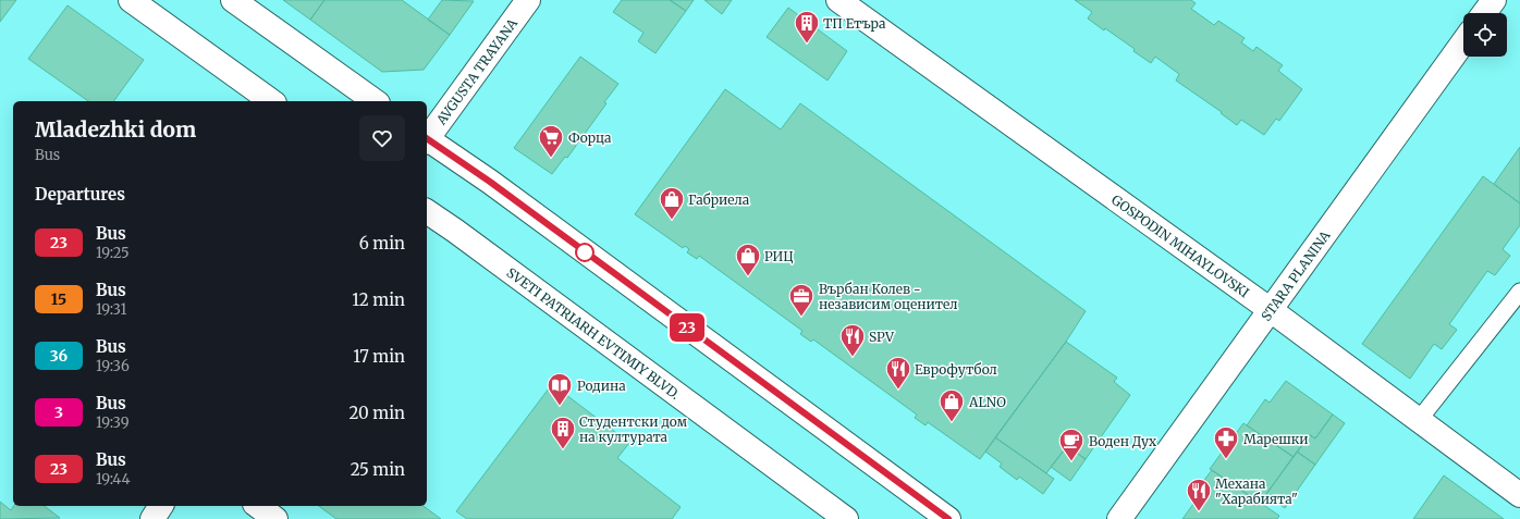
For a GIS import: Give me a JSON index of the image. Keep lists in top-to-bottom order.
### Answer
{
  "streets": {
    "street": [
      "AVGUSTA TRAYANA",
      "GOSPODIN MIHAYLOVSKI",
      "STARA PLANINA",
      "SVETI PATRIARH EVTIMIY BLVD."
    ]
  },
  "crossings": [
    ["GOSPODIN MIHAYLOVSKI", "STARA PLANINA"]
  ],
  "places": {
    "building": ["ТП Етъра", "Студентски дом на културата"],
    "supermarket": ["Форца"],
    "shop": ["Габриела", "РИЦ", "ALNO"],
    "office": ["Върбан Колев - независим оценител"],
    "restaurant": ["SPV", "Еврофутбол", "Механа \"Харабията\""],
    "library": ["Родина"],
    "pharmacy": ["Марешки"],
    "cafe": ["Воден Дух"]
  },
  "lines": ["bus line 23"],
  "page": {
    "on_map": "23",
    "heading": [
      ["Mladezhki dom", "Bus"],
      "Departures"
    ],
    "list": [
      {
        "mark": "23",
        "name": "Bus",
        "note": "19:25",
        "value": "6 min"
      },
      {
        "mark": "15",
        "name": "Bus",
        "note": "19:31",
        "value": "12 min"
      },
      {
        "mark": "36",
        "name": "Bus",
        "note": "19:36",
        "value": "17 min"
      },
      {
        "mark": "3",
        "name": "Bus",
        "note": "19:39",
        "value": "20 min"
      },
      {
        "mark": "23",
        "name": "Bus",
        "note": "19:44",
        "value": "25 min"
      }
    ]
  }
}
